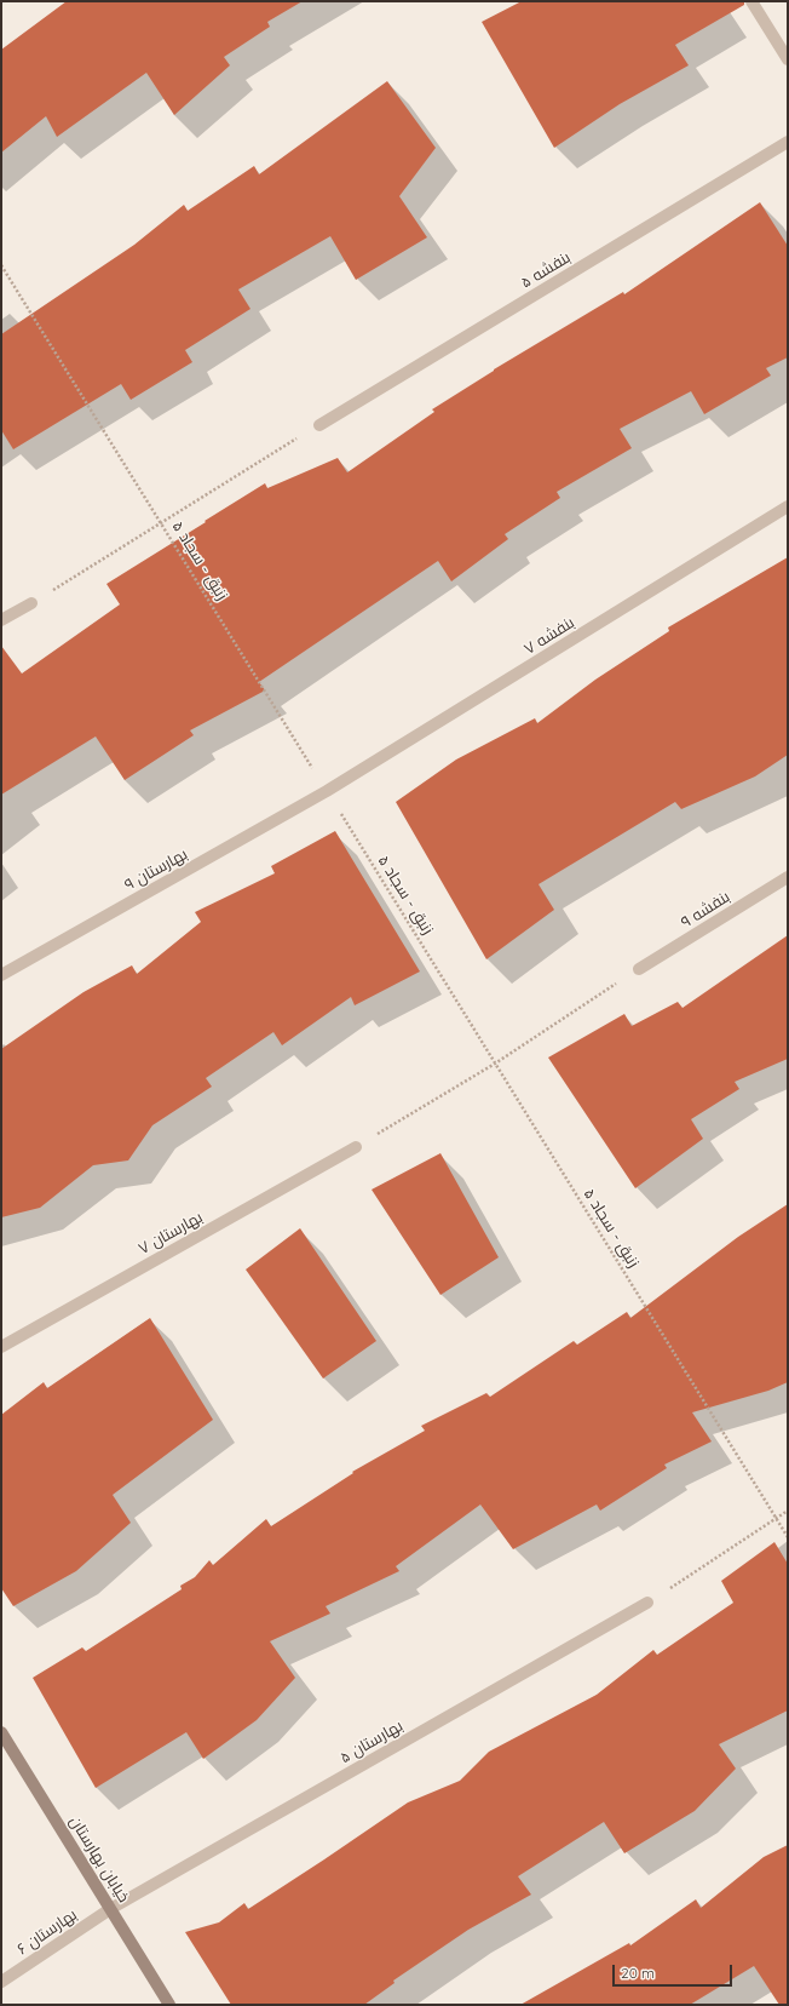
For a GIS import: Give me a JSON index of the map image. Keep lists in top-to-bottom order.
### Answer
{
  "streets": {
    "street": [
      "بنفشه ۵",
      "بنفشه ۷",
      "بهارستان ۹",
      "بنفشه ۹",
      "بهارستان ۷",
      "بهارستان ۵",
      "خیابان بهارستان",
      "بهارستان ۶"
    ],
    "path": ["زنبق - سجاد ۵"]
  },
  "crossings": [
    ["زنبق - سجاد ۵", "بنفشه ۷"],
    ["زنبق - سجاد ۵", "بهارستان ۹"],
    ["بنفشه ۷", "بهارستان ۹"],
    ["بهارستان ۵", "خیابان بهارستان"],
    ["بهارستان ۵", "بهارستان ۶"],
    ["خیابان بهارستان", "بهارستان ۶"]
  ],
  "scale_bar": "20 m"
}
